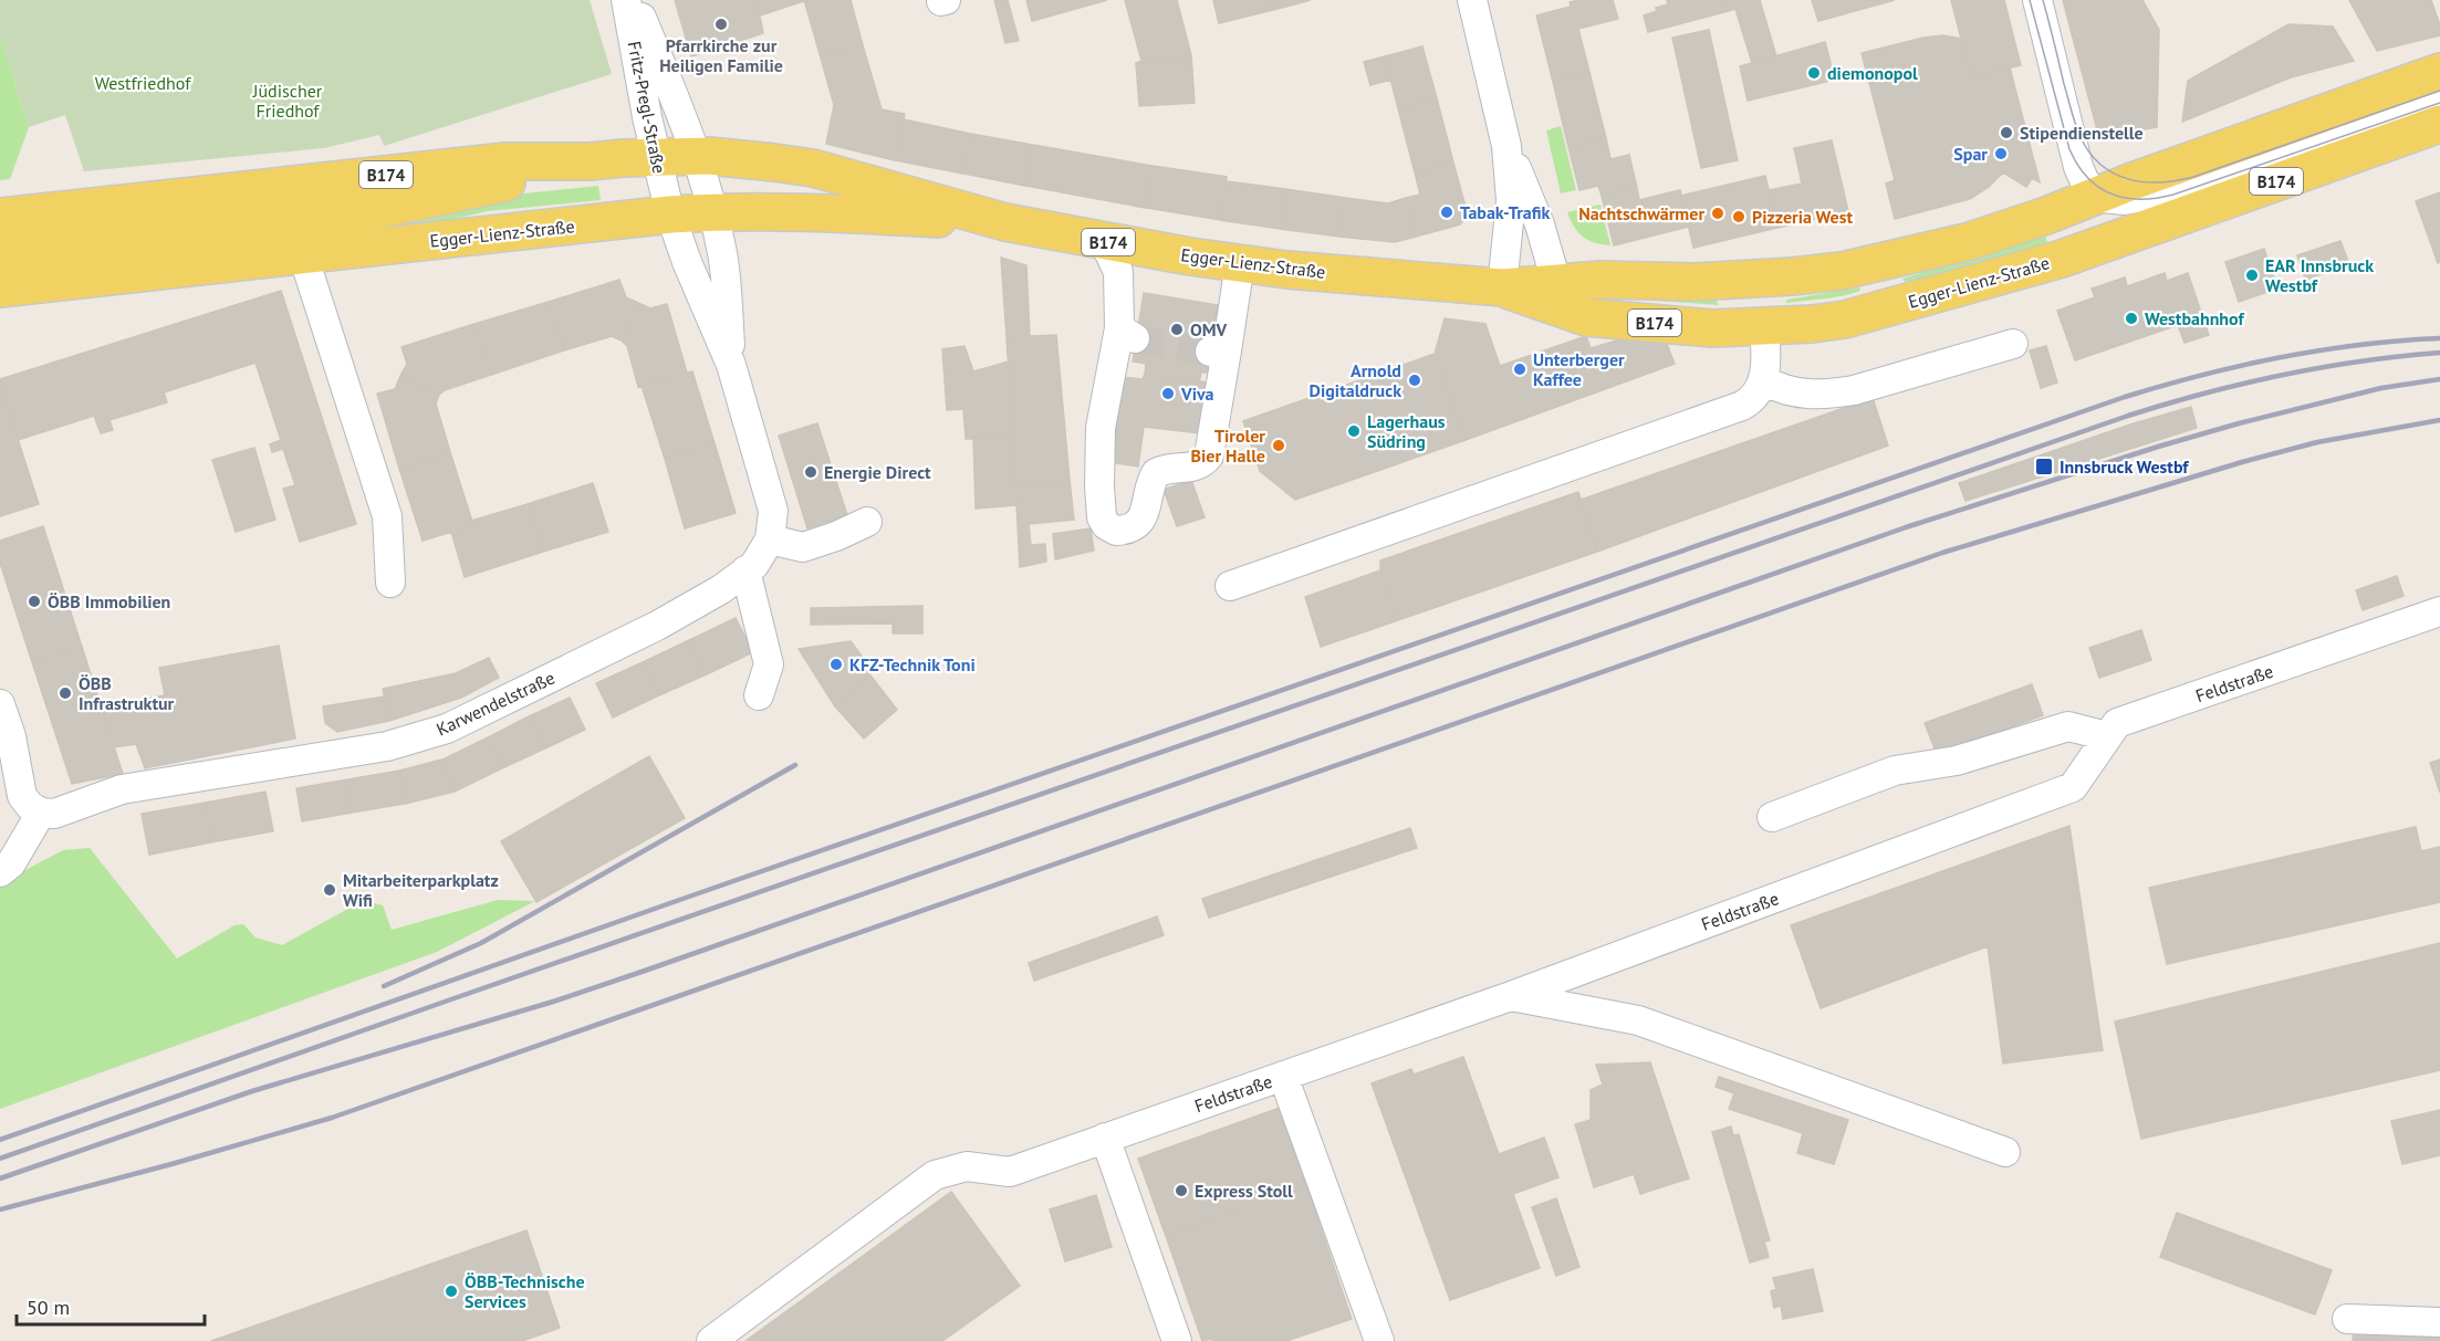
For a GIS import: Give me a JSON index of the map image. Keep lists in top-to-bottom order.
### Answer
{
  "streets": {
    "main road": ["B174", "Egger-Lienz-Straße"],
    "street": ["Fritz-Pregl-Straße", "Feldstraße", "Karwendelstraße"]
  },
  "crossings": [
    ["Fritz-Pregl-Straße", "Egger-Lienz-Straße"]
  ],
  "parks": ["Westfriedhof", "Jüdischer Friedhof"],
  "places": {
    "other": [
      "Pfarrkirche zur Heiligen Familie",
      "diemonopol",
      "Stipendienstelle",
      "Spar",
      "Tabak-Trafik",
      "Nachtschwärmer",
      "Pizzeria West",
      "EAR Innsbruck Westbf",
      "Westbahnhof",
      "OMV",
      "Unterberger Kaffee",
      "Arnold Digitaldruck",
      "Viva",
      "Lagerhaus Südring",
      "Tiroler Bier Halle",
      "Energie Direct",
      "ÖBB Immobilien",
      "KFZ-Technik Toni",
      "ÖBB Infrastruktur",
      "Mitarbeiterparkplatz Wifi",
      "Express Stoll",
      "ÖBB-Technische Services"
    ],
    "transit": ["Innsbruck Westbf"]
  },
  "scale_bar": "50 m"
}
